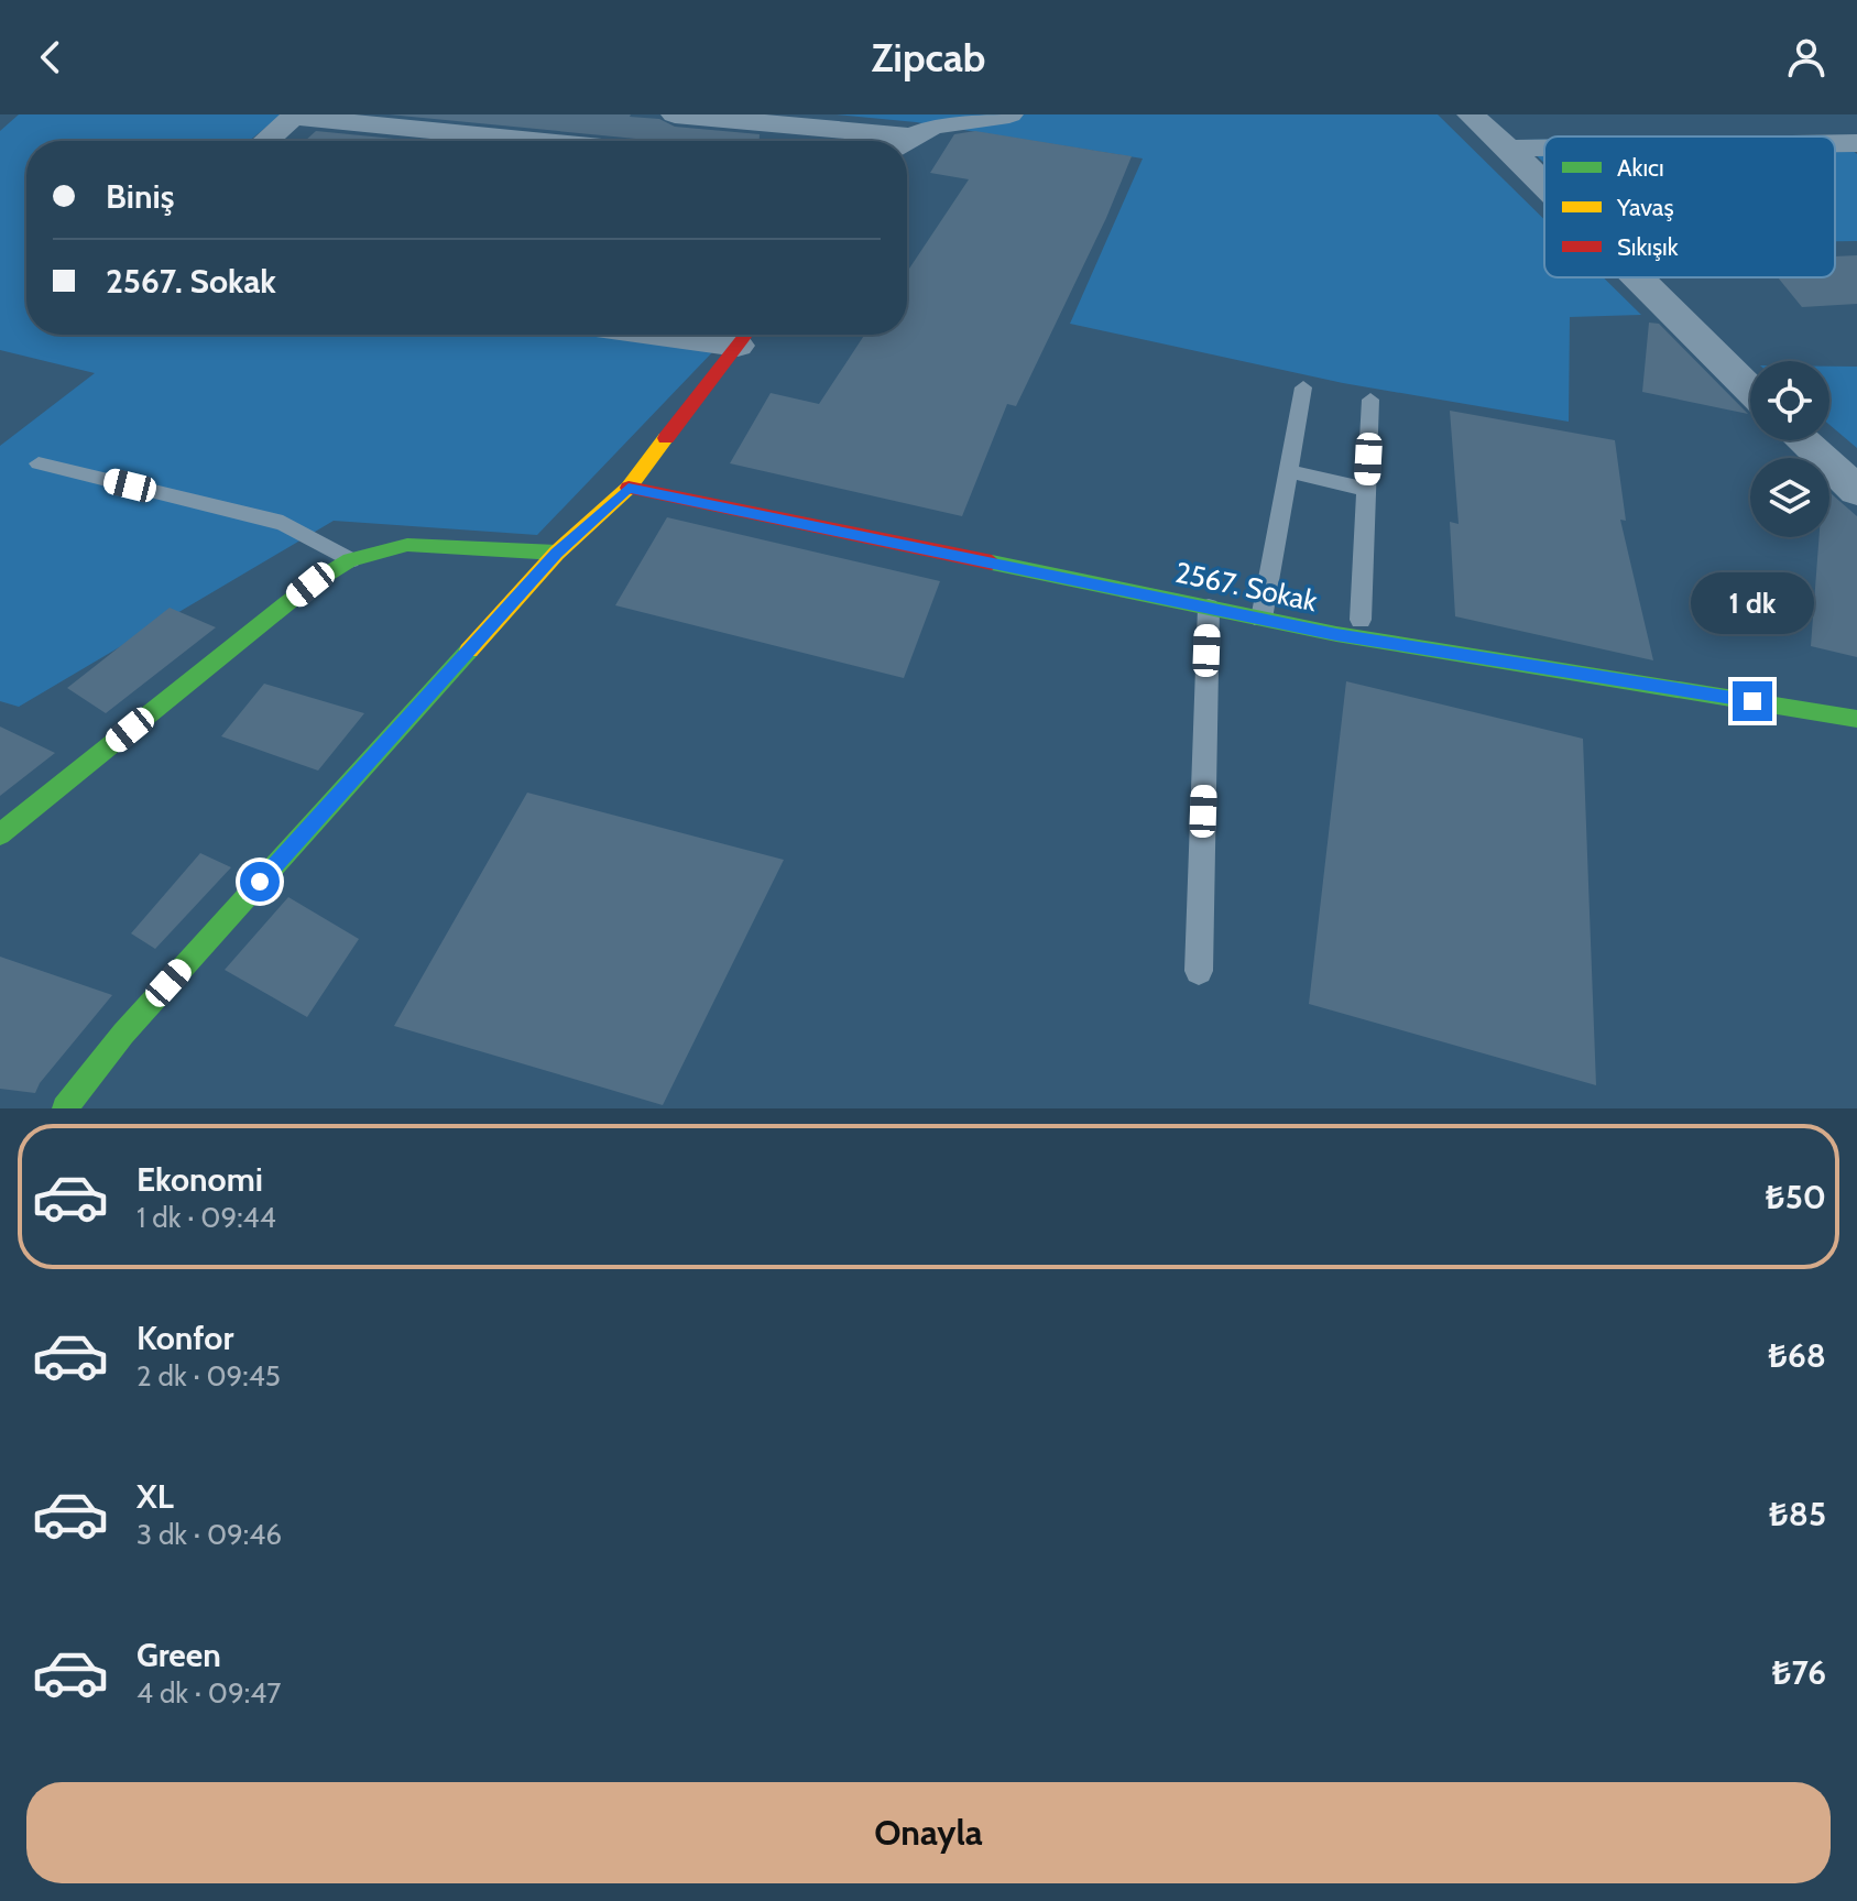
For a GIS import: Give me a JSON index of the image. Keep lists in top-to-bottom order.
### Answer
{
  "streets": {
    "street": ["2567. Sokak"]
  },
  "legend": ["Akıcı", "Yavaş", "Sıkışık"],
  "page": {
    "header": "Zipcab",
    "banner": ["Biniş", "2567. Sokak"],
    "bubble": "1 dk",
    "list": [
      {
        "name": "Ekonomi",
        "note": "1 dk · 09:44",
        "value": "₺50"
      },
      {
        "name": "Konfor",
        "note": "2 dk · 09:45",
        "value": "₺68"
      },
      {
        "name": "XL",
        "note": "3 dk · 09:46",
        "value": "₺85"
      },
      {
        "name": "Green",
        "note": "4 dk · 09:47",
        "value": "₺76"
      }
    ],
    "buttons": "Onayla"
  }
}
